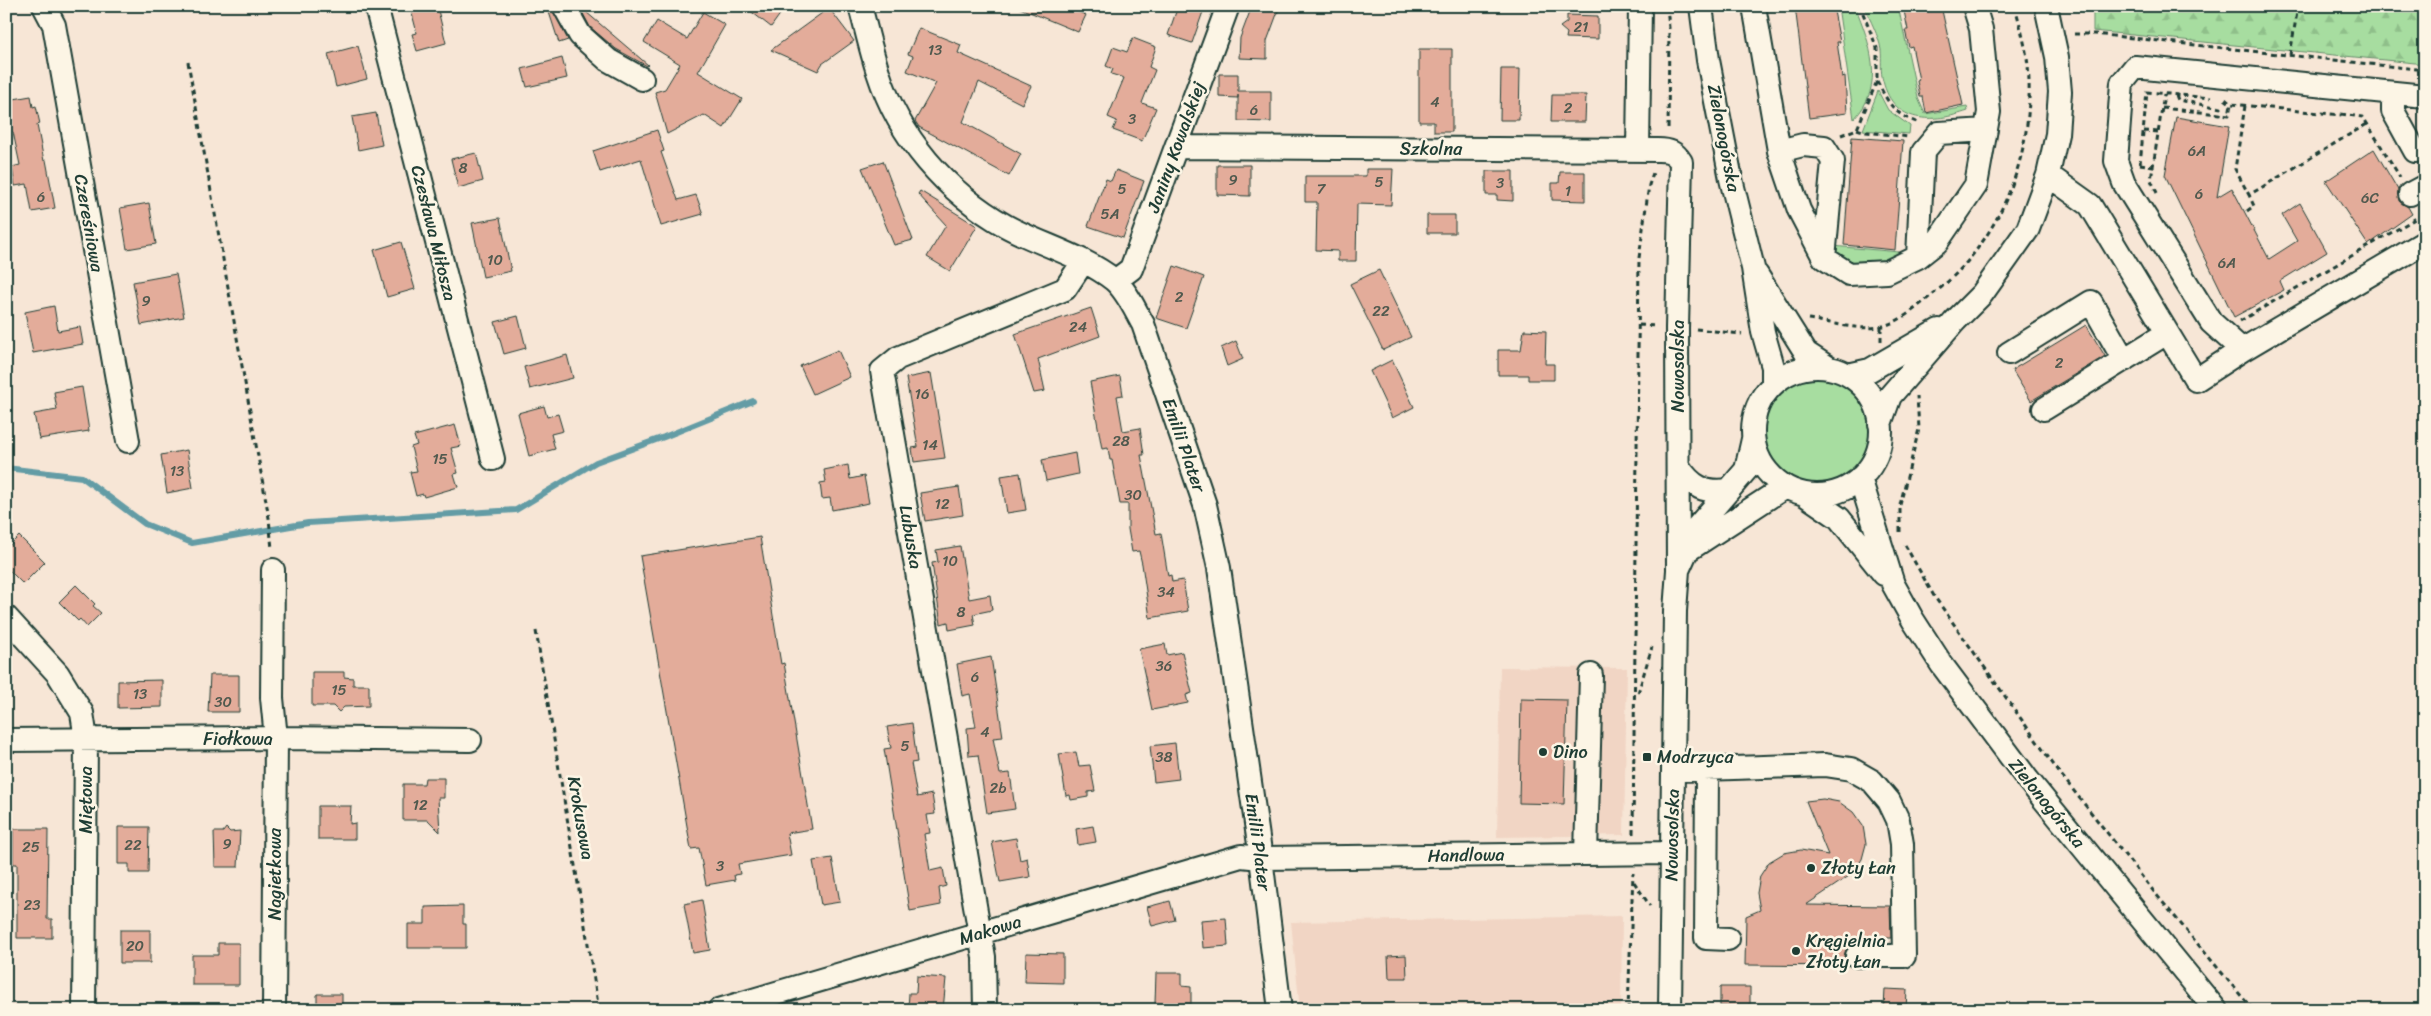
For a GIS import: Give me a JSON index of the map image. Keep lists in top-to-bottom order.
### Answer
{
  "streets": {
    "street": [
      "Zielonogórska",
      "Janiny Kowalskiej",
      "Szkolna",
      "Czereśniowa",
      "Czesława Miłosza",
      "Nowosolska",
      "Emilii Plater",
      "Lubuska",
      "Fiołkowa",
      "Miętowa",
      "Handlowa",
      "Nagietkowa",
      "Makowa"
    ],
    "path": ["Krokusowa"]
  },
  "crossings": [
    ["Zielonogórska", "Nowosolska"],
    ["Janiny Kowalskiej", "Szkolna"],
    ["Janiny Kowalskiej", "Emilii Plater"],
    ["Szkolna", "Nowosolska"],
    ["Nowosolska", "Handlowa"],
    ["Emilii Plater", "Lubuska"],
    ["Emilii Plater", "Handlowa"],
    ["Emilii Plater", "Makowa"],
    ["Lubuska", "Makowa"],
    ["Fiołkowa", "Miętowa"],
    ["Fiołkowa", "Nagietkowa"],
    ["Handlowa", "Makowa"]
  ],
  "places": {
    "other": ["Dino", "Złoty Łan", "Kręgielnia Złoty Łan"],
    "transit": ["Modrzyca"]
  },
  "house_numbers": [
    "21",
    "13",
    "4",
    "2",
    "6",
    "3",
    "6A",
    "8",
    "9",
    "5",
    "3",
    "5",
    "7",
    "1",
    "6",
    "6",
    "6C",
    "5A",
    "10",
    "6A",
    "2",
    "9",
    "22",
    "24",
    "2",
    "16",
    "28",
    "14",
    "15",
    "13",
    "30",
    "12",
    "10",
    "34",
    "8",
    "36",
    "6",
    "15",
    "13",
    "30",
    "4",
    "5",
    "38",
    "2b",
    "12",
    "9",
    "22",
    "25",
    "3",
    "23",
    "20"
  ]
}
